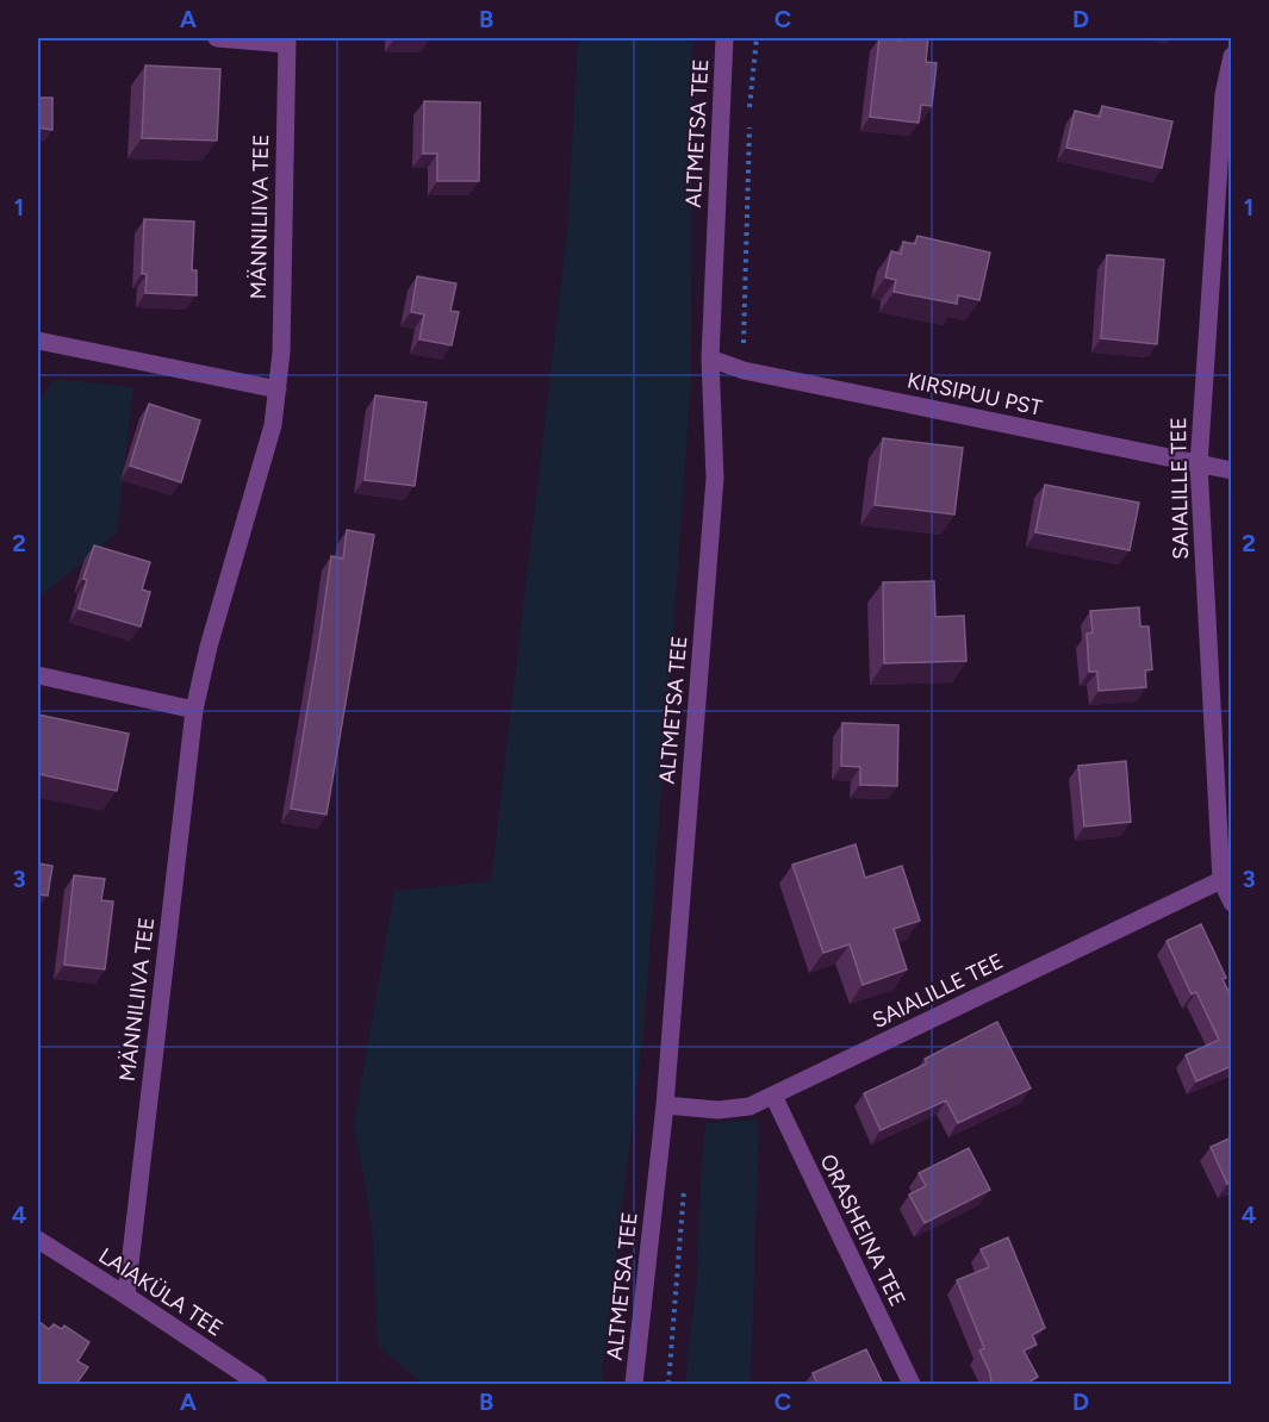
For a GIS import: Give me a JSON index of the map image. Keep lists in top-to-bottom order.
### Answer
{
  "streets": {
    "street": [
      "ALTMETSA TEE",
      "MÄNNILIIVA TEE",
      "KIRSIPUU PST",
      "SAIALILLE TEE",
      "ORASHEINA TEE",
      "LAIAKÜLA TEE"
    ]
  },
  "crossings": [
    ["ALTMETSA TEE", "KIRSIPUU PST"],
    ["ALTMETSA TEE", "SAIALILLE TEE"],
    ["MÄNNILIIVA TEE", "LAIAKÜLA TEE"],
    ["KIRSIPUU PST", "SAIALILLE TEE"],
    ["SAIALILLE TEE", "ORASHEINA TEE"]
  ],
  "grid": {
    "columns": [
      "A",
      "B",
      "C",
      "D"
    ],
    "rows": [
      "1",
      "2",
      "3",
      "4"
    ]
  }
}
